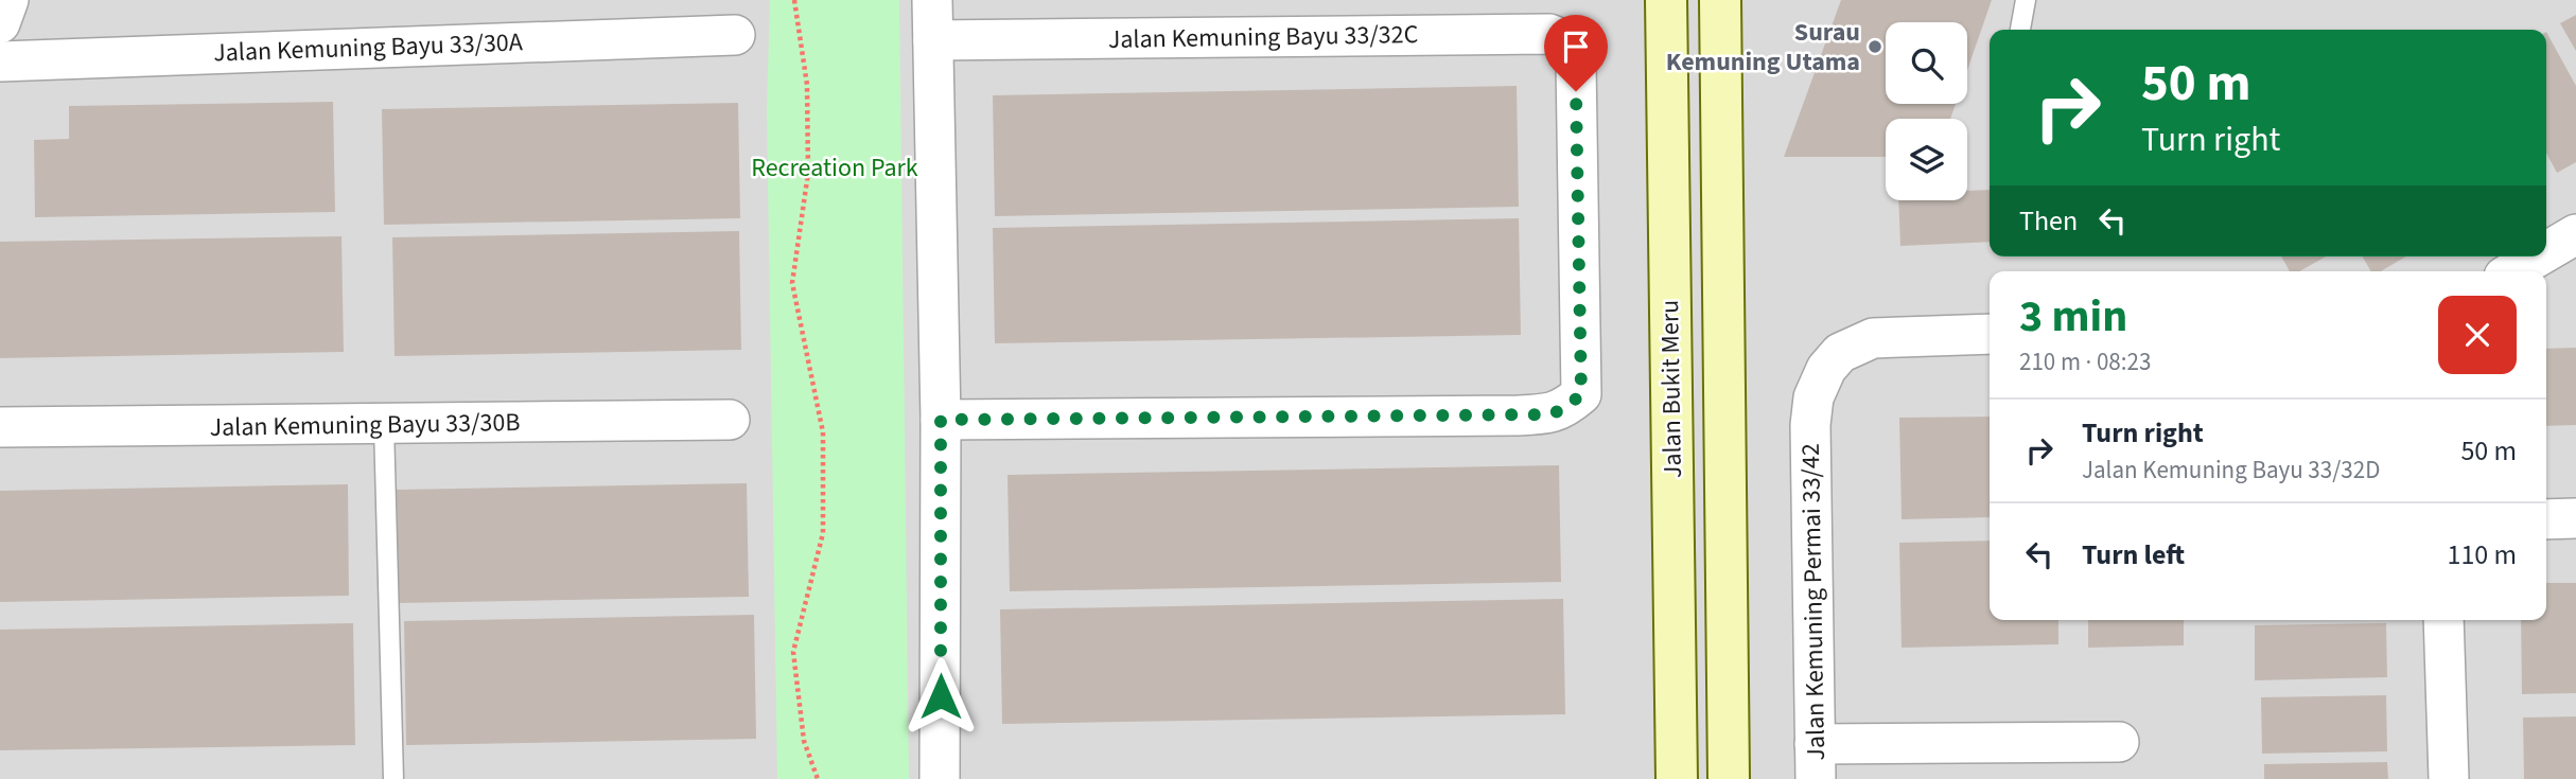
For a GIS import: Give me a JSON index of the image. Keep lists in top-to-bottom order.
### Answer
{
  "streets": {
    "main road": ["Jalan Bukit Meru"],
    "street": [
      "Jalan Kemuning Bayu 33/32C",
      "Jalan Kemuning Bayu 33/30A",
      "Jalan Kemuning Bayu 33/30B",
      "Jalan Kemuning Permai 33/42"
    ]
  },
  "parks": ["Recreation Park"],
  "places": ["Surau Kemuning Utama"],
  "page": {
    "turn": ["50 m", "Turn right"],
    "then": "Then",
    "heading": ["3 min", "210 m · 08:23"],
    "list": [
      {
        "name": "Turn right",
        "note": "Jalan Kemuning Bayu 33/32D",
        "value": "50 m"
      },
      {
        "name": "Turn left",
        "value": "110 m"
      }
    ]
  }
}
